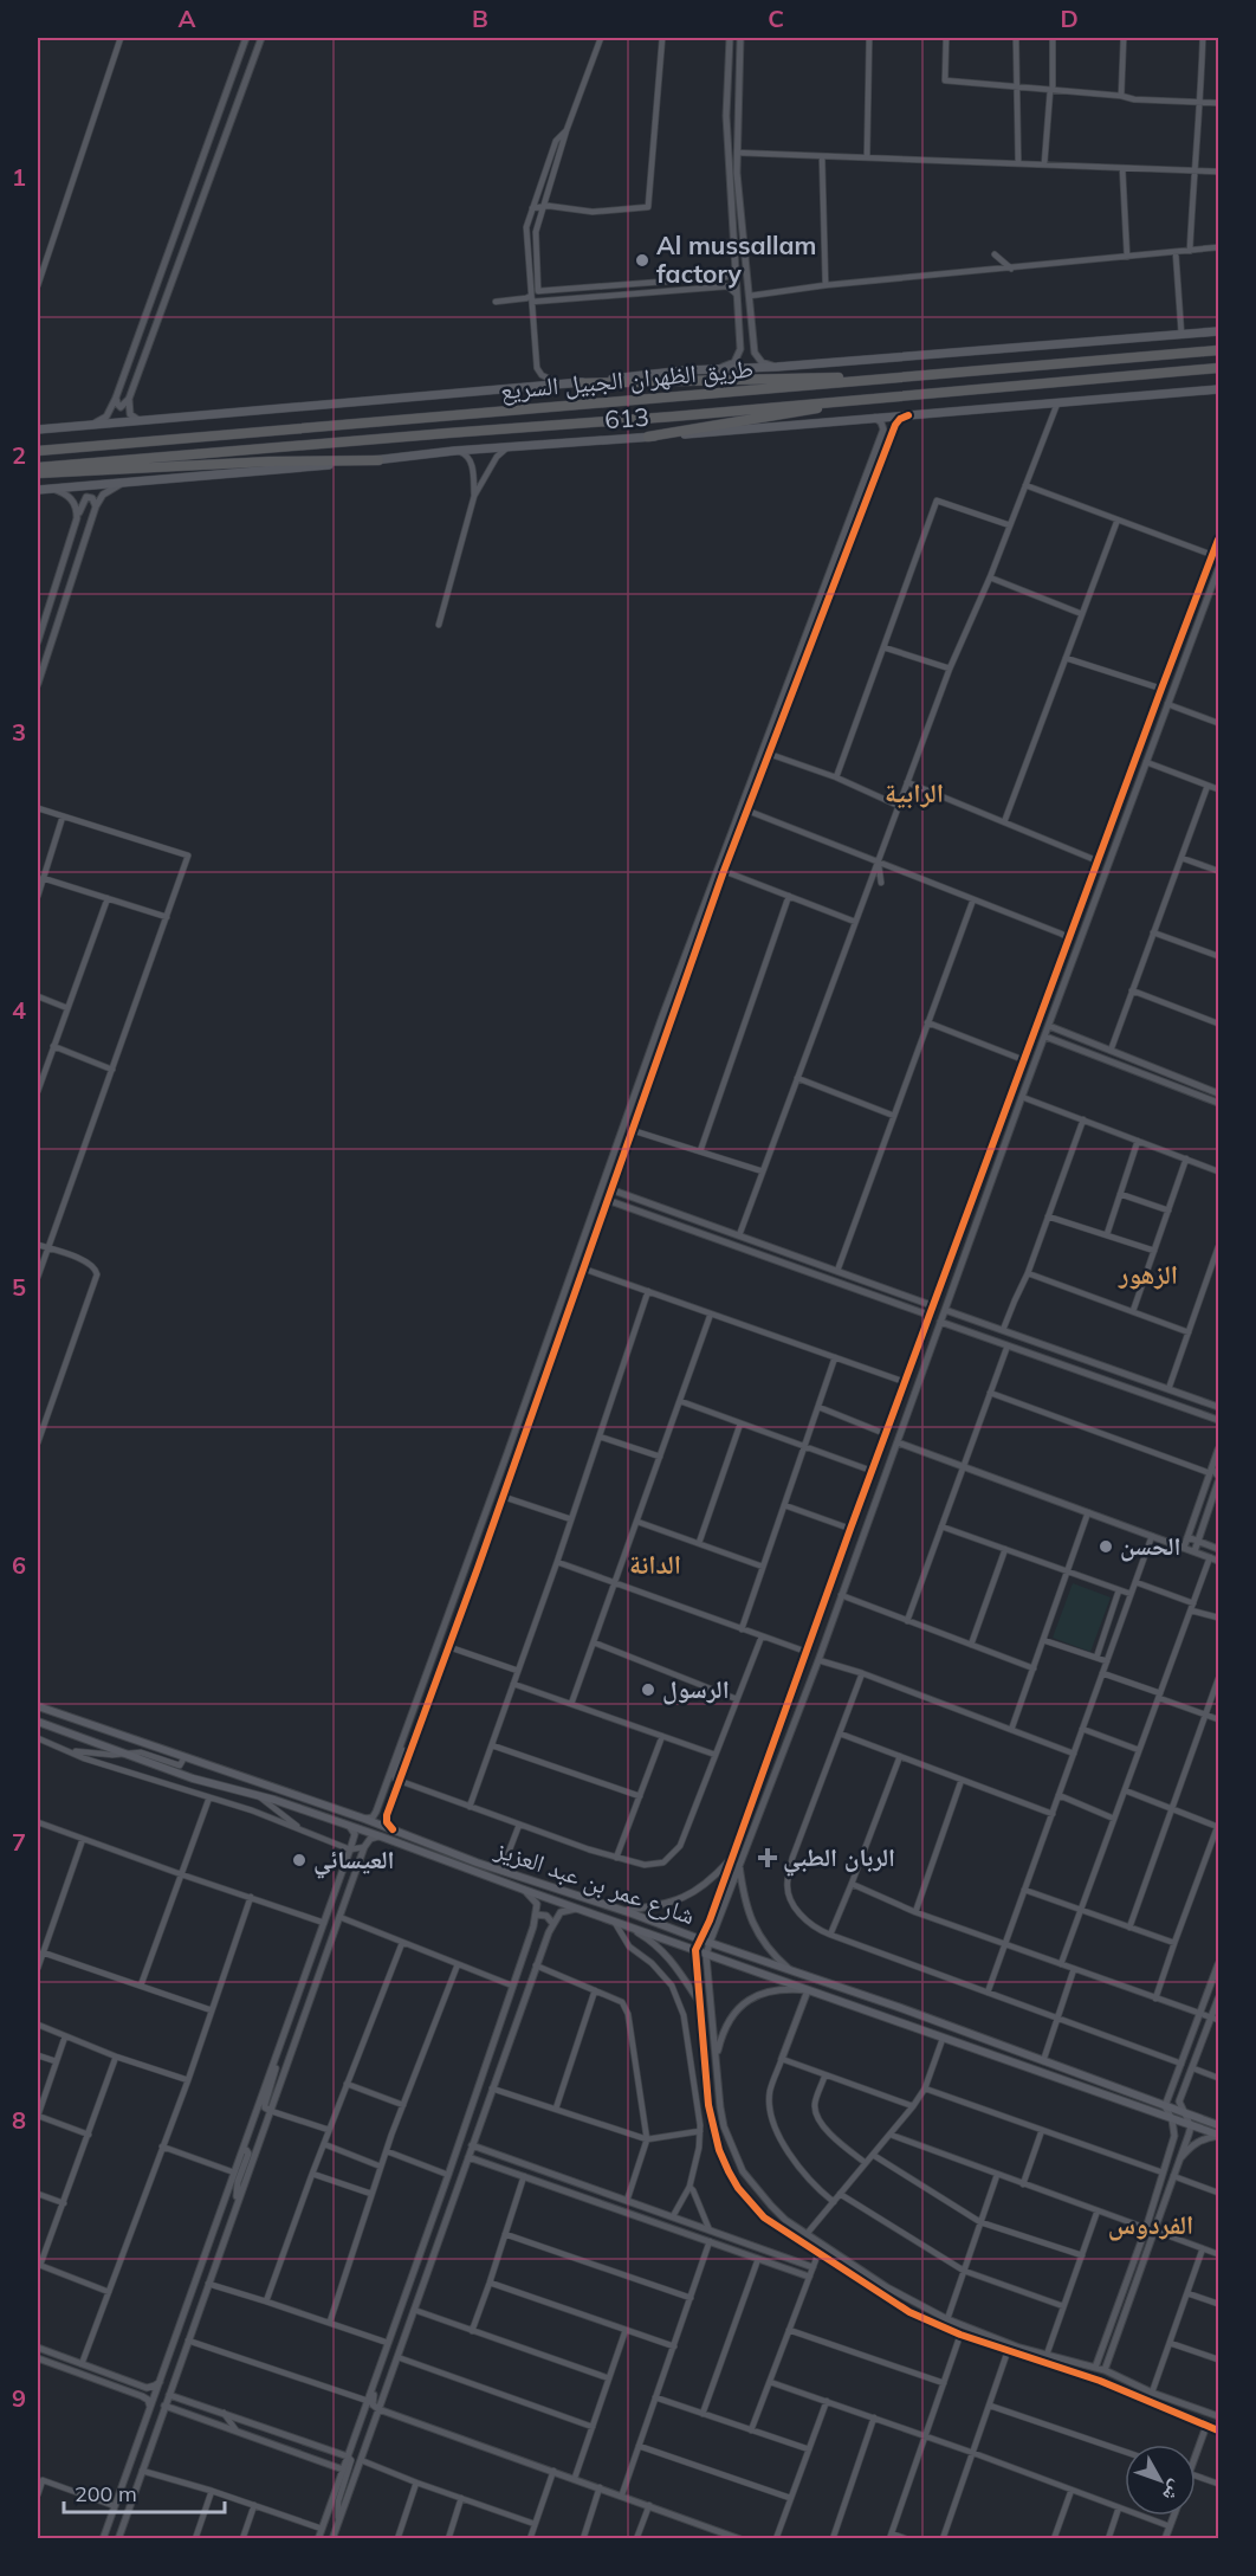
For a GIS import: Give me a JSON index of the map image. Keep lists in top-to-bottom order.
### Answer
{
  "streets": {
    "highway": ["طريق الظهران الجبيل السريع", "613"],
    "main road": ["شارع عمر بن عبد العزيز"]
  },
  "districts": [
    "الرابية",
    "الزهور",
    "الدانة",
    "الفردوس"
  ],
  "places": {
    "other": [
      "Al mussallam factory",
      "الحسن",
      "الرسول",
      "العيسائي"
    ],
    "health": ["الربان الطبي"]
  },
  "scale_bar": "200 m",
  "north": "bottom right",
  "grid": {
    "columns": [
      "A",
      "B",
      "C",
      "D"
    ],
    "rows": [
      "1",
      "2",
      "3",
      "4",
      "5",
      "6",
      "7",
      "8",
      "9"
    ]
  }
}
